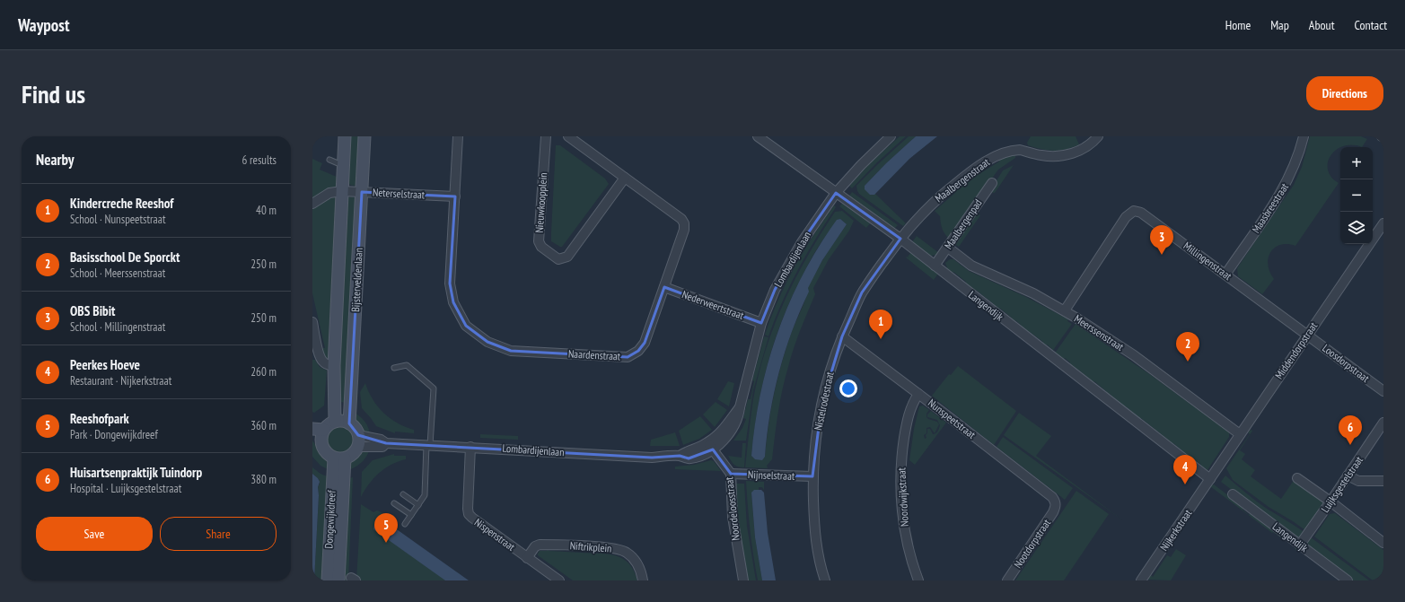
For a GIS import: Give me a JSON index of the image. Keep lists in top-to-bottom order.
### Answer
{
  "streets": {
    "street": [
      "Maalbergenstraat",
      "Neterselstraat",
      "Nieuwkoopplein",
      "Maasbreestraat",
      "Maalbergenpad",
      "Lombardijenlaan",
      "Millingenstraat",
      "Bijsterveldenlaan",
      "Nederweertstraat",
      "Langendijk",
      "Meerssenstraat",
      "Middendorpstraat",
      "Naardenstraat",
      "Loosdorpstraat",
      "Nistelrodestraat",
      "Nunspeetstraat",
      "Nijnselstraat",
      "Luijksgestelstraat",
      "Noordwijkstraat",
      "Noordeloosstraat",
      "Dongewijkdreef",
      "Nijkerkstraat",
      "Nispenstraat",
      "Nootdorpstraat",
      "Niftrikplein"
    ]
  },
  "crossings": [
    ["Maalbergenstraat", "Langendijk"],
    ["Maalbergenstraat", "Nistelrodestraat"],
    ["Neterselstraat", "Bijsterveldenlaan"],
    ["Neterselstraat", "Naardenstraat"],
    ["Nieuwkoopplein", "Naardenstraat"],
    ["Maasbreestraat", "Millingenstraat"],
    ["Maalbergenpad", "Langendijk"],
    ["Maalbergenpad", "Meerssenstraat"],
    ["Lombardijenlaan", "Bijsterveldenlaan"],
    ["Lombardijenlaan", "Nederweertstraat"],
    ["Lombardijenlaan", "Langendijk"],
    ["Lombardijenlaan", "Noordeloosstraat"],
    ["Lombardijenlaan", "Dongewijkdreef"],
    ["Lombardijenlaan", "Nispenstraat"],
    ["Millingenstraat", "Meerssenstraat"],
    ["Millingenstraat", "Middendorpstraat"],
    ["Millingenstraat", "Loosdorpstraat"],
    ["Bijsterveldenlaan", "Dongewijkdreef"],
    ["Nederweertstraat", "Naardenstraat"],
    ["Langendijk", "Middendorpstraat"],
    ["Langendijk", "Nistelrodestraat"],
    ["Langendijk", "Luijksgestelstraat"],
    ["Langendijk", "Nijkerkstraat"],
    ["Meerssenstraat", "Middendorpstraat"],
    ["Middendorpstraat", "Loosdorpstraat"],
    ["Middendorpstraat", "Nijkerkstraat"],
    ["Nistelrodestraat", "Nunspeetstraat"],
    ["Nistelrodestraat", "Nijnselstraat"],
    ["Nunspeetstraat", "Noordwijkstraat"],
    ["Nunspeetstraat", "Nootdorpstraat"],
    ["Nijnselstraat", "Noordeloosstraat"],
    ["Nispenstraat", "Niftrikplein"]
  ],
  "page": {
    "header": "Waypost",
    "nav": [
      "Home",
      "Map",
      "About",
      "Contact"
    ],
    "buttons": [
      "Directions",
      ["Save", "Share"]
    ],
    "title": "Find us",
    "heading": ["Nearby", "6 results"],
    "map_buttons": ["+", "−"],
    "list": [
      {
        "mark": "1",
        "name": "Kindercreche Reeshof",
        "note": "School · Nunspeetstraat",
        "value": "40 m"
      },
      {
        "mark": "2",
        "name": "Basisschool De Sporckt",
        "note": "School · Meerssenstraat",
        "value": "250 m"
      },
      {
        "mark": "3",
        "name": "OBS Bibit",
        "note": "School · Millingenstraat",
        "value": "250 m"
      },
      {
        "mark": "4",
        "name": "Peerkes Hoeve",
        "note": "Restaurant · Nijkerkstraat",
        "value": "260 m"
      },
      {
        "mark": "5",
        "name": "Reeshofpark",
        "note": "Park · Dongewijkdreef",
        "value": "360 m"
      },
      {
        "mark": "6",
        "name": "Huisartsenpraktijk Tuindorp",
        "note": "Hospital · Luijksgestelstraat",
        "value": "380 m"
      }
    ],
    "pins": [
      "3",
      "1",
      "2",
      "6",
      "4",
      "5"
    ]
  }
}
